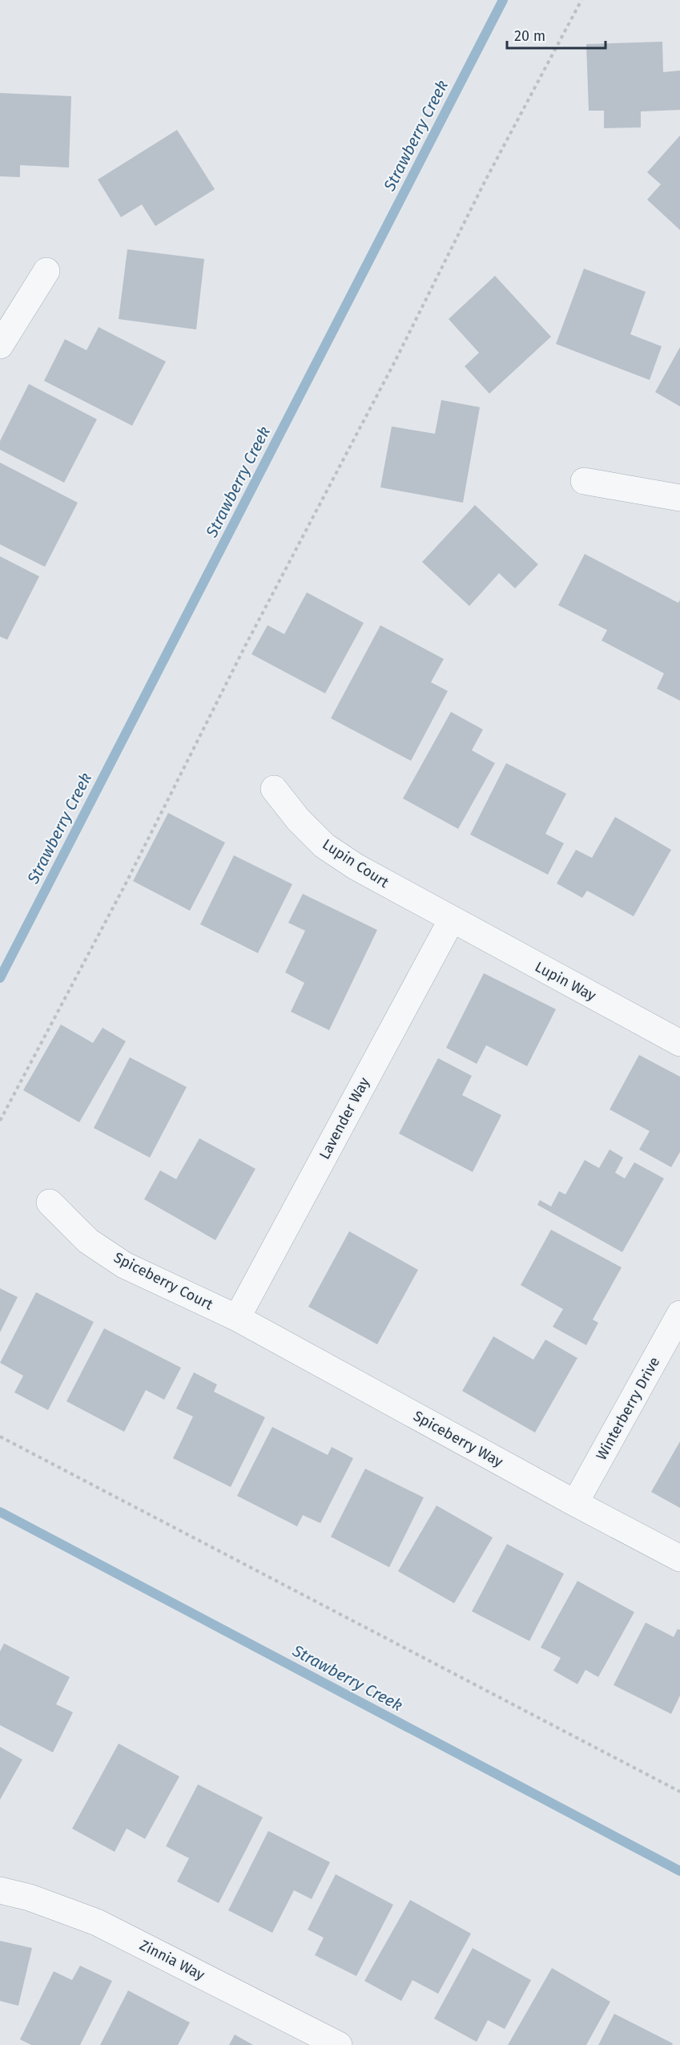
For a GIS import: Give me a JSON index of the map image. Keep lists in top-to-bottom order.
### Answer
{
  "streets": {
    "street": [
      "Lupin Court",
      "Lupin Way",
      "Lavender Way",
      "Spiceberry Court",
      "Winterberry Drive",
      "Spiceberry Way",
      "Zinnia Way"
    ]
  },
  "crossings": [
    ["Lupin Court", "Lupin Way"],
    ["Lupin Court", "Lavender Way"],
    ["Lupin Way", "Lavender Way"],
    ["Lavender Way", "Spiceberry Court"],
    ["Lavender Way", "Spiceberry Way"],
    ["Spiceberry Court", "Spiceberry Way"],
    ["Winterberry Drive", "Spiceberry Way"]
  ],
  "water": ["Strawberry Creek"],
  "scale_bar": "20 m"
}
